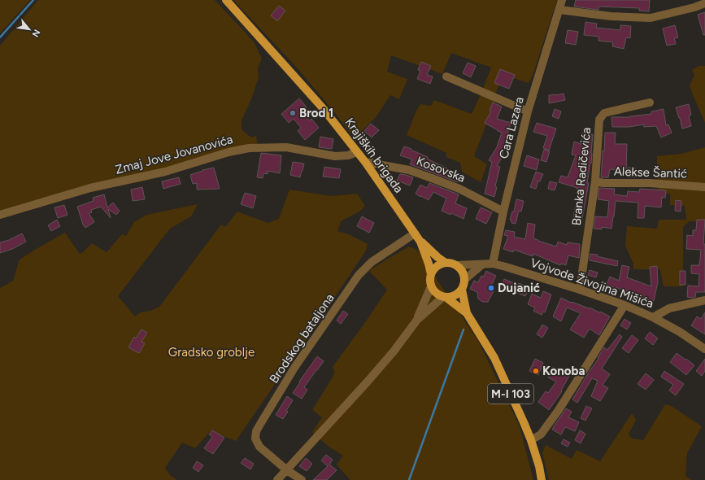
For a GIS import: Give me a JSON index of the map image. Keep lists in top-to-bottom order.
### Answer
{
  "streets": {
    "main road": ["Krajiških brigada", "M-I 103"],
    "street": [
      "Cara Lazara",
      "Zmaj Jove Jovanovića",
      "Kosovska",
      "Alekse Šantić",
      "Branka Radičevića",
      "Vojvode Živojina Mišića",
      "Brodskog bataljona"
    ]
  },
  "crossings": [
    ["Cara Lazara", "Kosovska"],
    ["Cara Lazara", "Vojvode Živojina Mišića"],
    ["Zmaj Jove Jovanovića", "Krajiških brigada"],
    ["Krajiških brigada", "Kosovska"],
    ["Krajiških brigada", "Vojvode Živojina Mišića"],
    ["Krajiških brigada", "Brodskog bataljona"],
    ["Krajiških brigada", "M-I 103"],
    ["Alekse Šantić", "Branka Radičevića"],
    ["Branka Radičevića", "Vojvode Živojina Mišića"],
    ["Vojvode Živojina Mišića", "M-I 103"]
  ],
  "parks": ["Gradsko groblje"],
  "places": ["Brod 1", "Dujanić", "Konoba"],
  "north": "bottom right"
}
